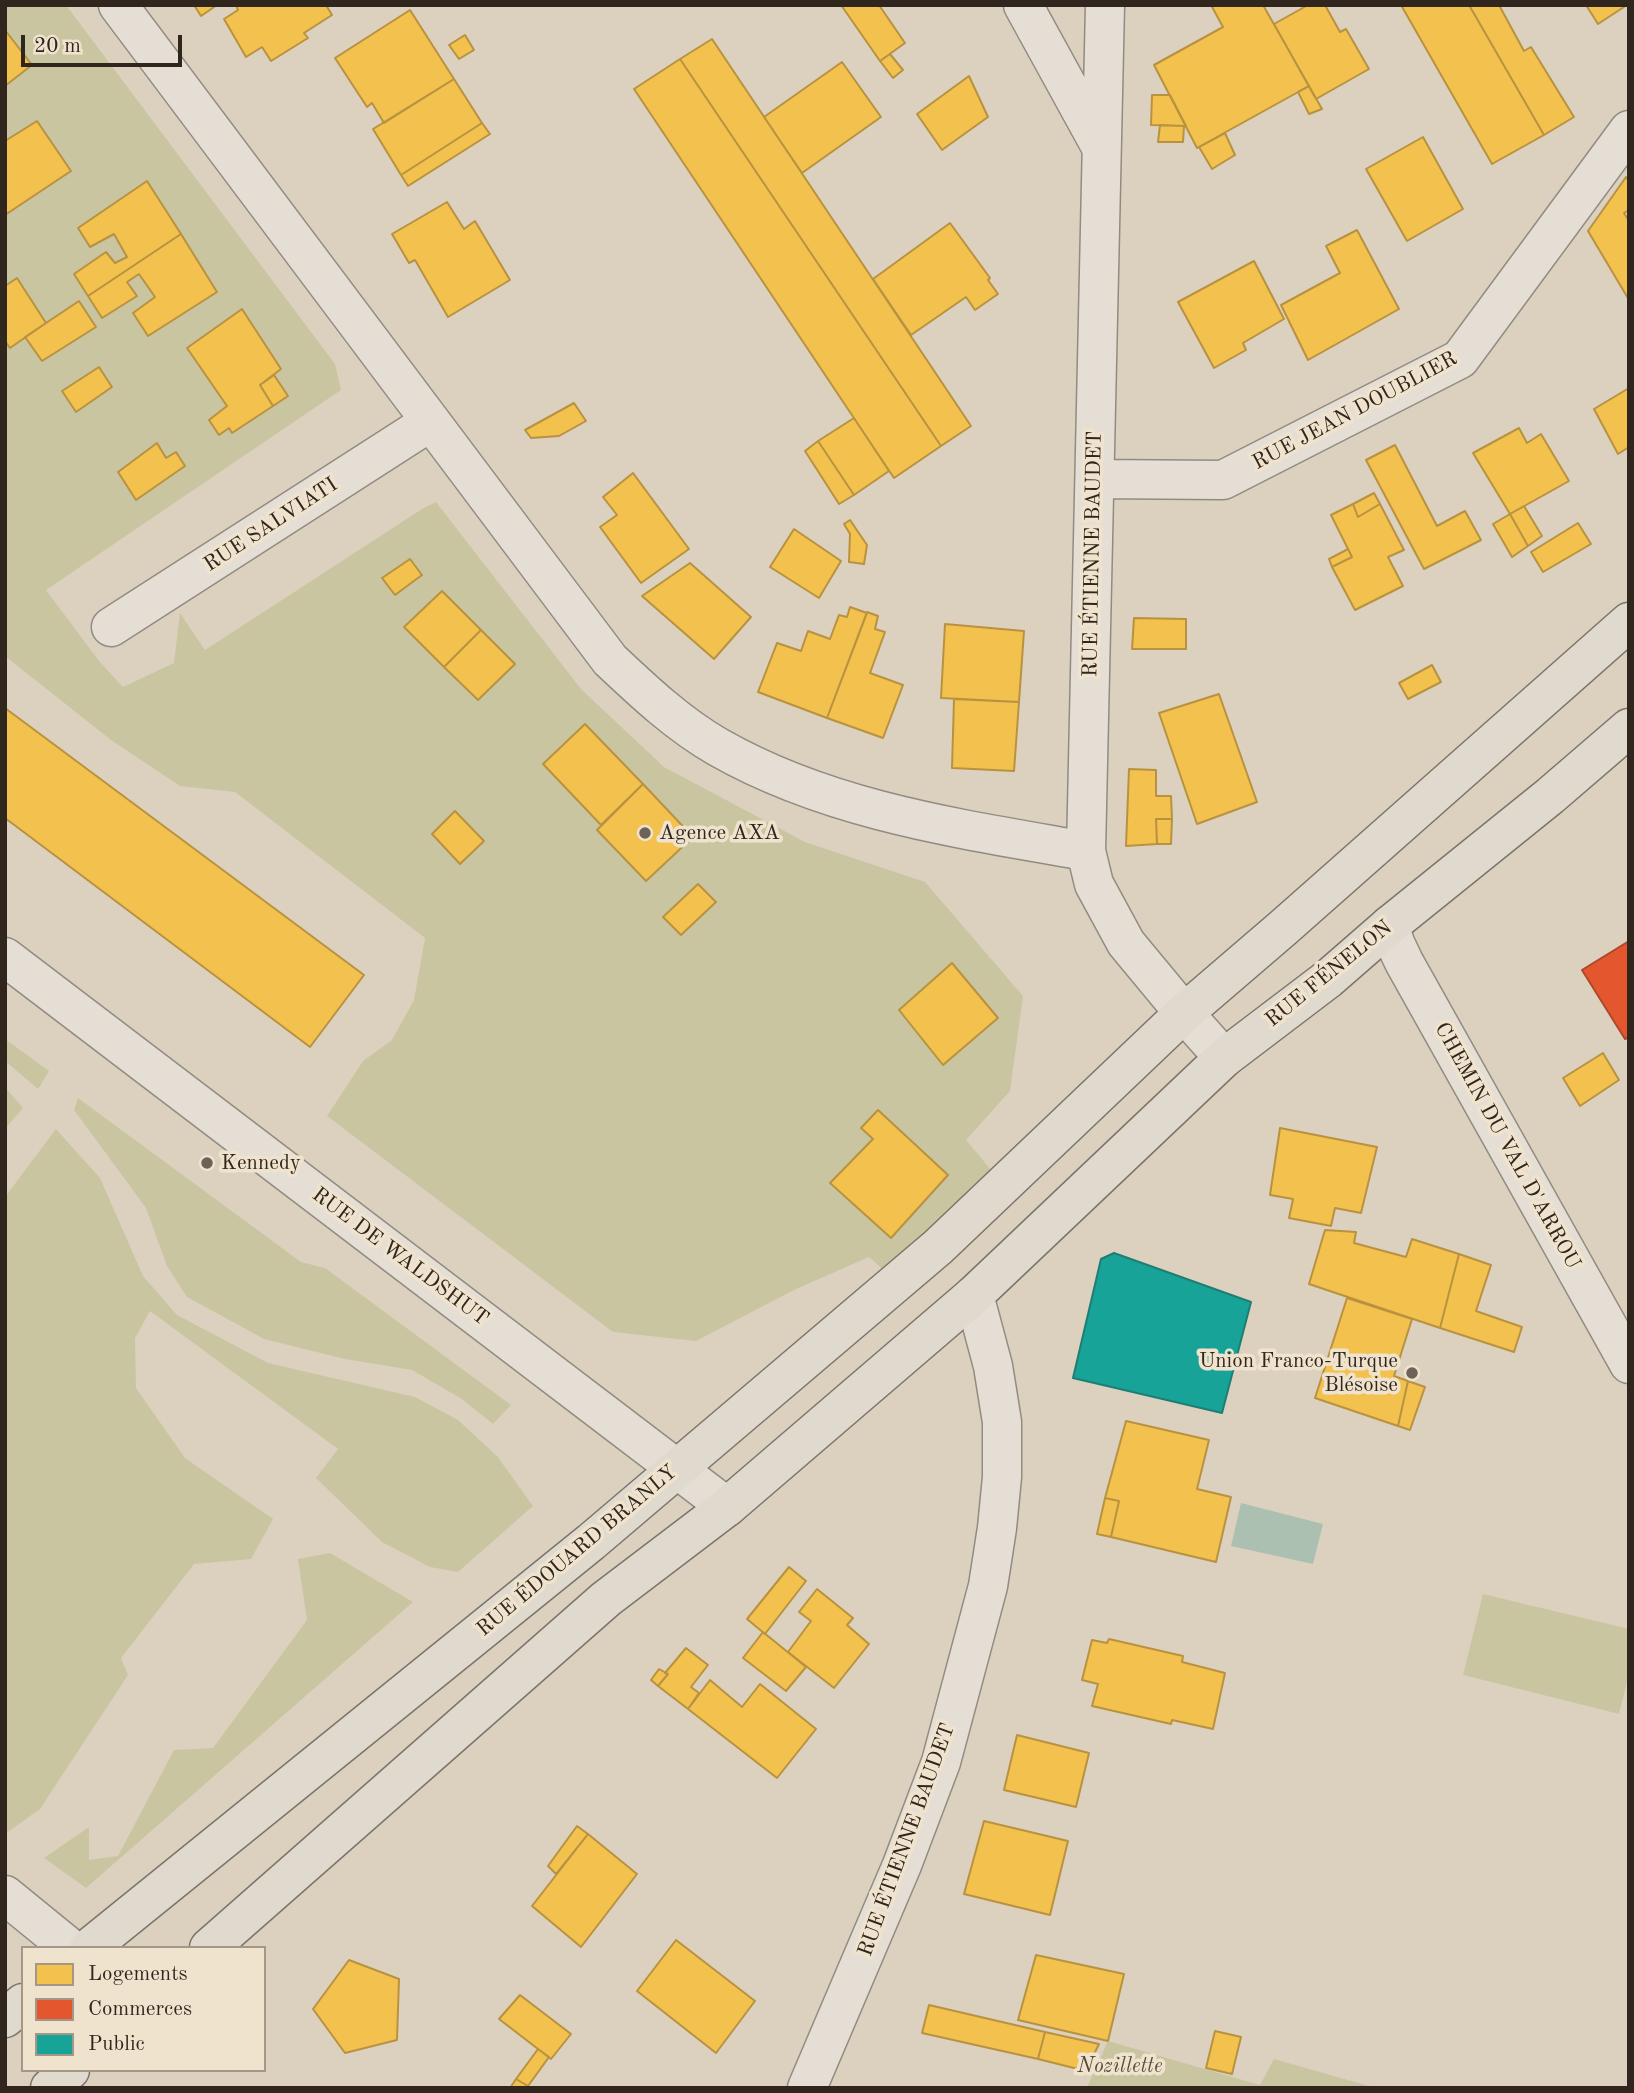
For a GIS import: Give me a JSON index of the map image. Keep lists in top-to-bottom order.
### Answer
{
  "streets": {
    "main road": ["RUE FÉNELON", "RUE ÉDOUARD BRANLY"],
    "street": [
      "RUE JEAN DOUBLIER",
      "RUE SALVIATI",
      "RUE ÉTIENNE BAUDET",
      "CHEMIN DU VAL D'ARROU",
      "RUE DE WALDSHUT"
    ]
  },
  "crossings": [
    ["RUE JEAN DOUBLIER", "RUE ÉTIENNE BAUDET"],
    ["RUE ÉTIENNE BAUDET", "RUE FÉNELON"],
    ["RUE ÉTIENNE BAUDET", "RUE ÉDOUARD BRANLY"],
    ["RUE FÉNELON", "CHEMIN DU VAL D'ARROU"],
    ["RUE DE WALDSHUT", "RUE ÉDOUARD BRANLY"]
  ],
  "parks": ["Nozillette"],
  "places": ["Agence AXA", "Kennedy", "Union Franco-Turque Blésoise"],
  "legend": ["Logements", "Commerces", "Public"],
  "scale_bar": "20 m"
}
